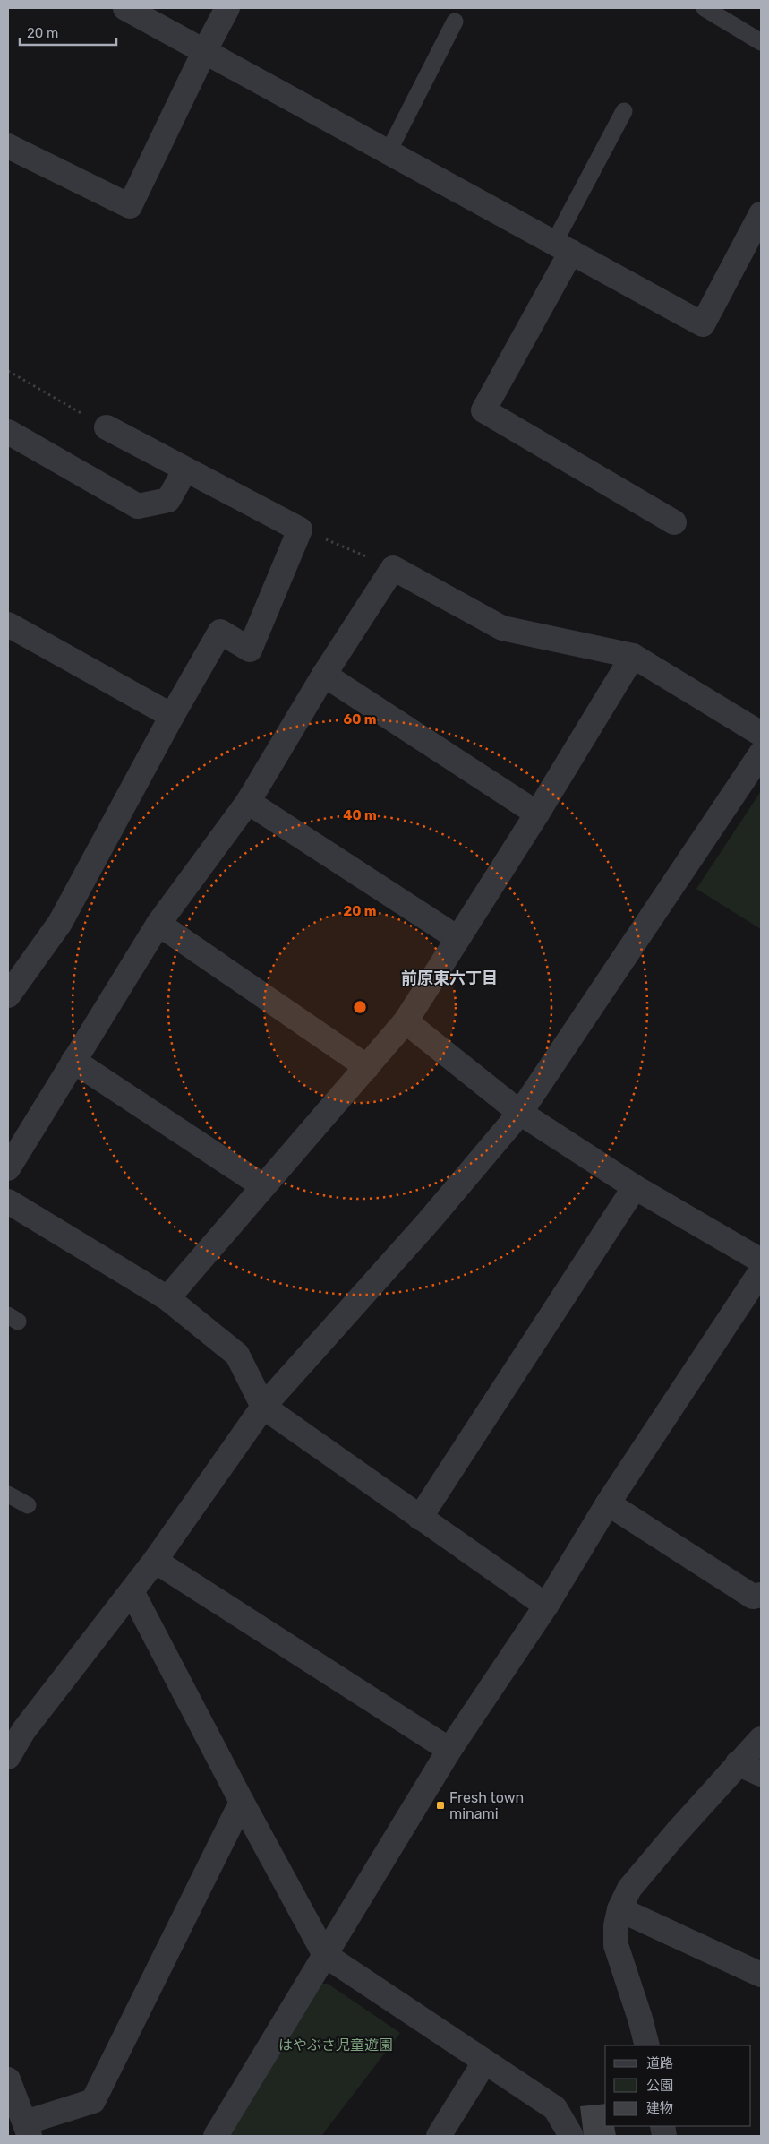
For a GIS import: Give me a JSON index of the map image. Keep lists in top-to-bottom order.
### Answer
{
  "districts": ["前原東六丁目"],
  "parks": ["はやぶさ児童遊園"],
  "places": {
    "transit": ["Fresh town minami"]
  },
  "legend": ["道路", "公園", "建物"],
  "scale_bar": "20 m",
  "rings": ["60 m", "40 m", "20 m"]
}
